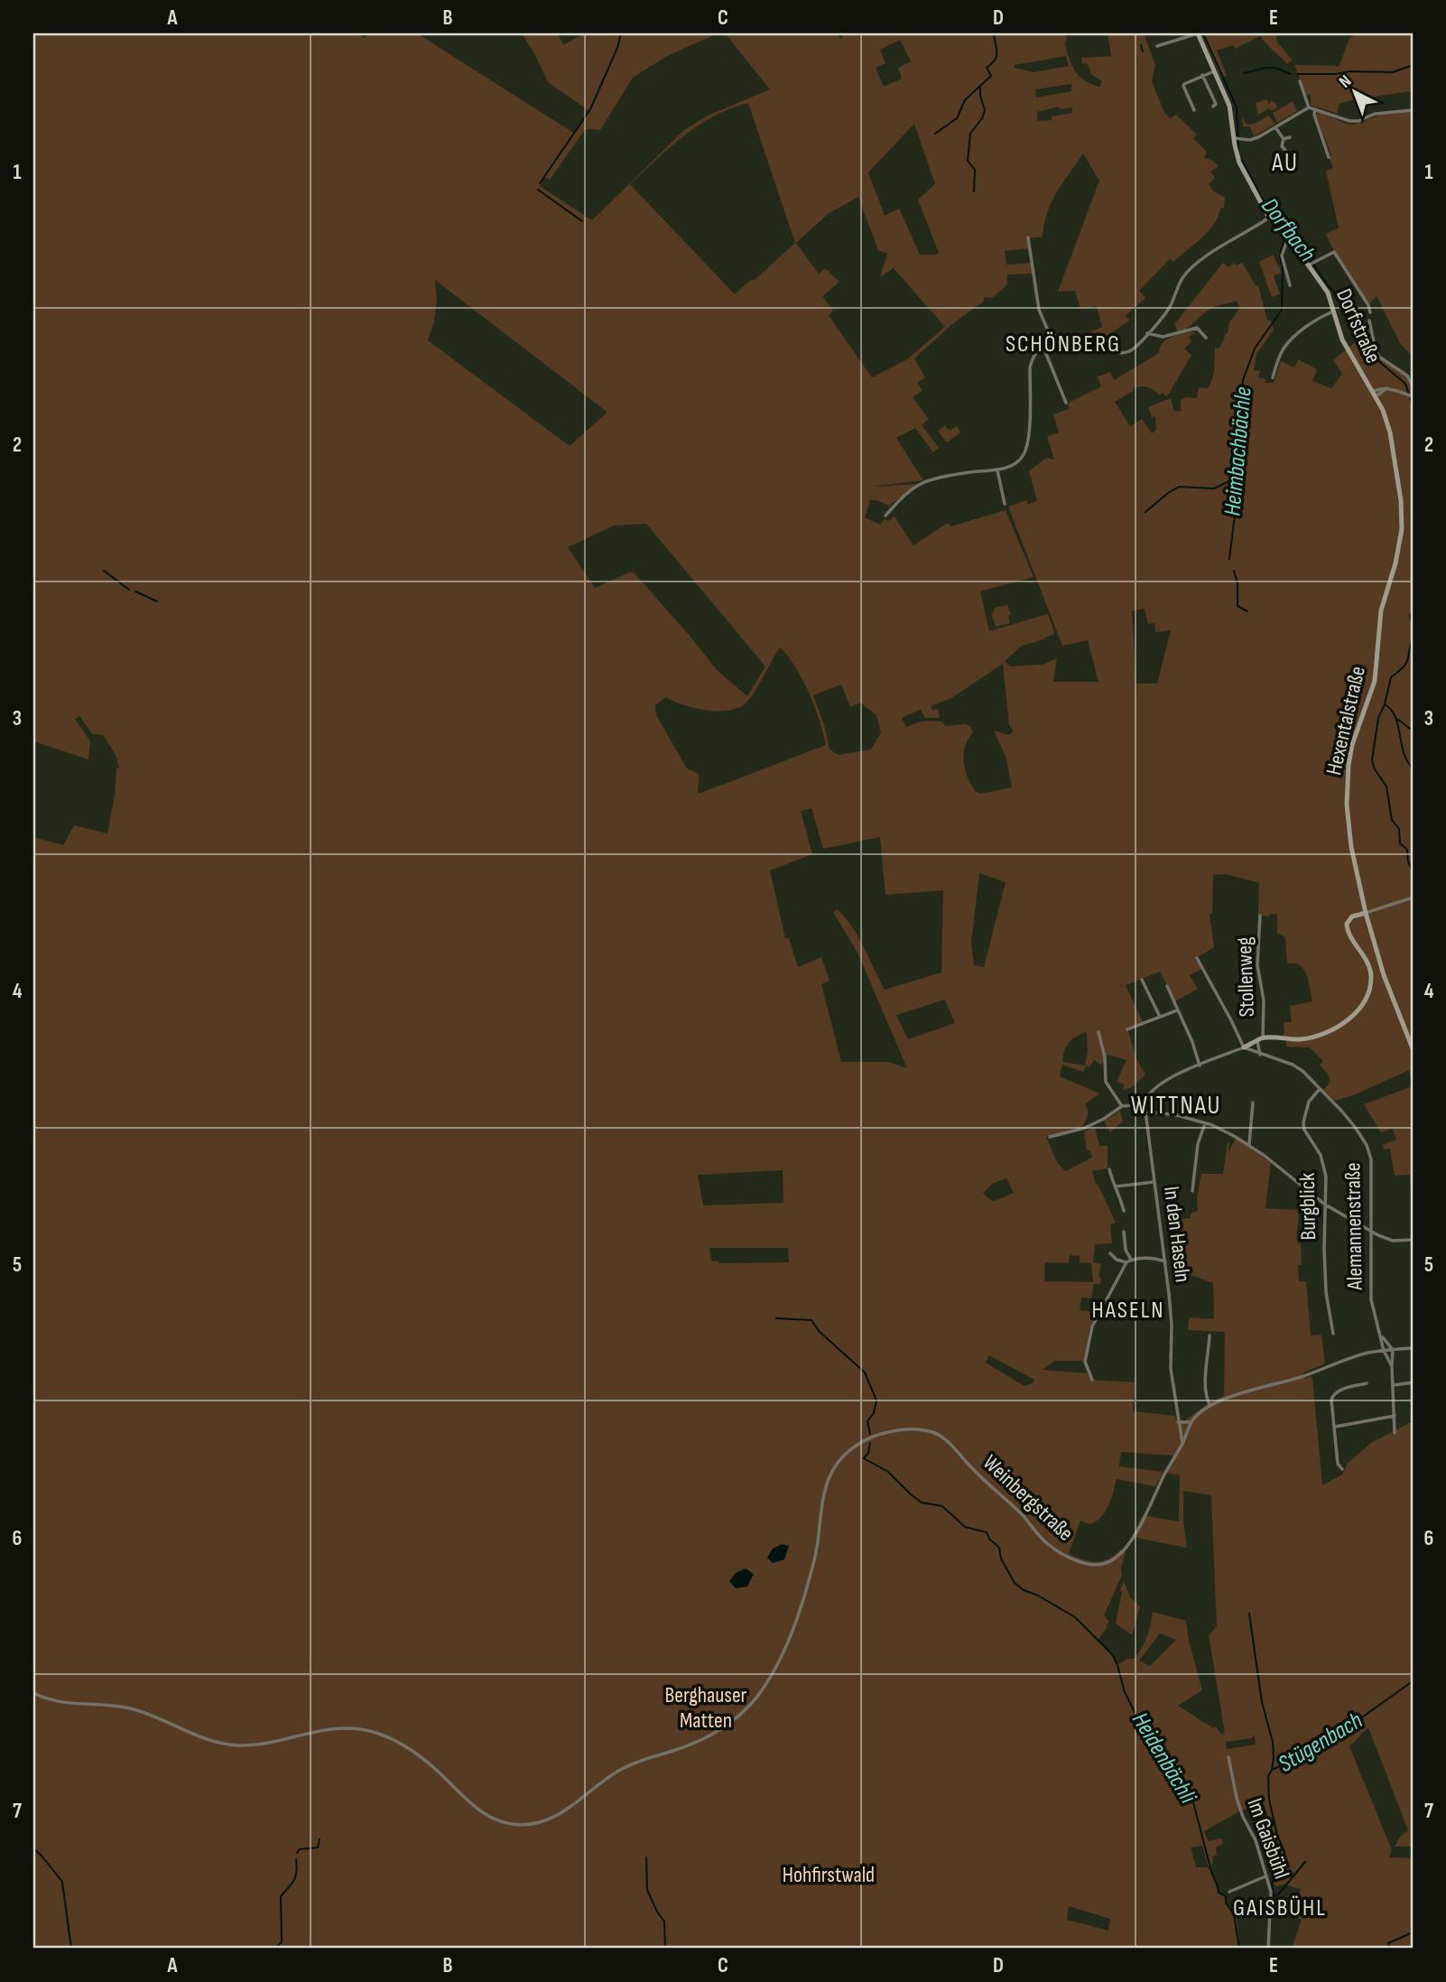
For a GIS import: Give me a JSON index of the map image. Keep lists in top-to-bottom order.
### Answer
{
  "streets": {
    "main road": ["Dorfstraße", "Hexentalstraße"],
    "street": [
      "Stollenweg",
      "Burgblick",
      "Alemannenstraße",
      "In den Haseln",
      "Weinbergstraße",
      "Im Gaisbühl"
    ]
  },
  "crossings": [
    ["Dorfstraße", "Hexentalstraße"],
    ["Burgblick", "Alemannenstraße"],
    ["Alemannenstraße", "Weinbergstraße"],
    ["In den Haseln", "Weinbergstraße"]
  ],
  "districts": [
    "AU",
    "SCHÖNBERG",
    "WITTNAU",
    "HASELN",
    "GAISBÜHL"
  ],
  "water": [
    "Dorfbach",
    "Heimbachbächle",
    "Stügenbach",
    "Heidenbächli"
  ],
  "parks": ["Berghauser Matten", "Hohfirstwald"],
  "north": "top left",
  "grid": {
    "columns": [
      "A",
      "B",
      "C",
      "D",
      "E"
    ],
    "rows": [
      "1",
      "2",
      "3",
      "4",
      "5",
      "6",
      "7"
    ]
  }
}
